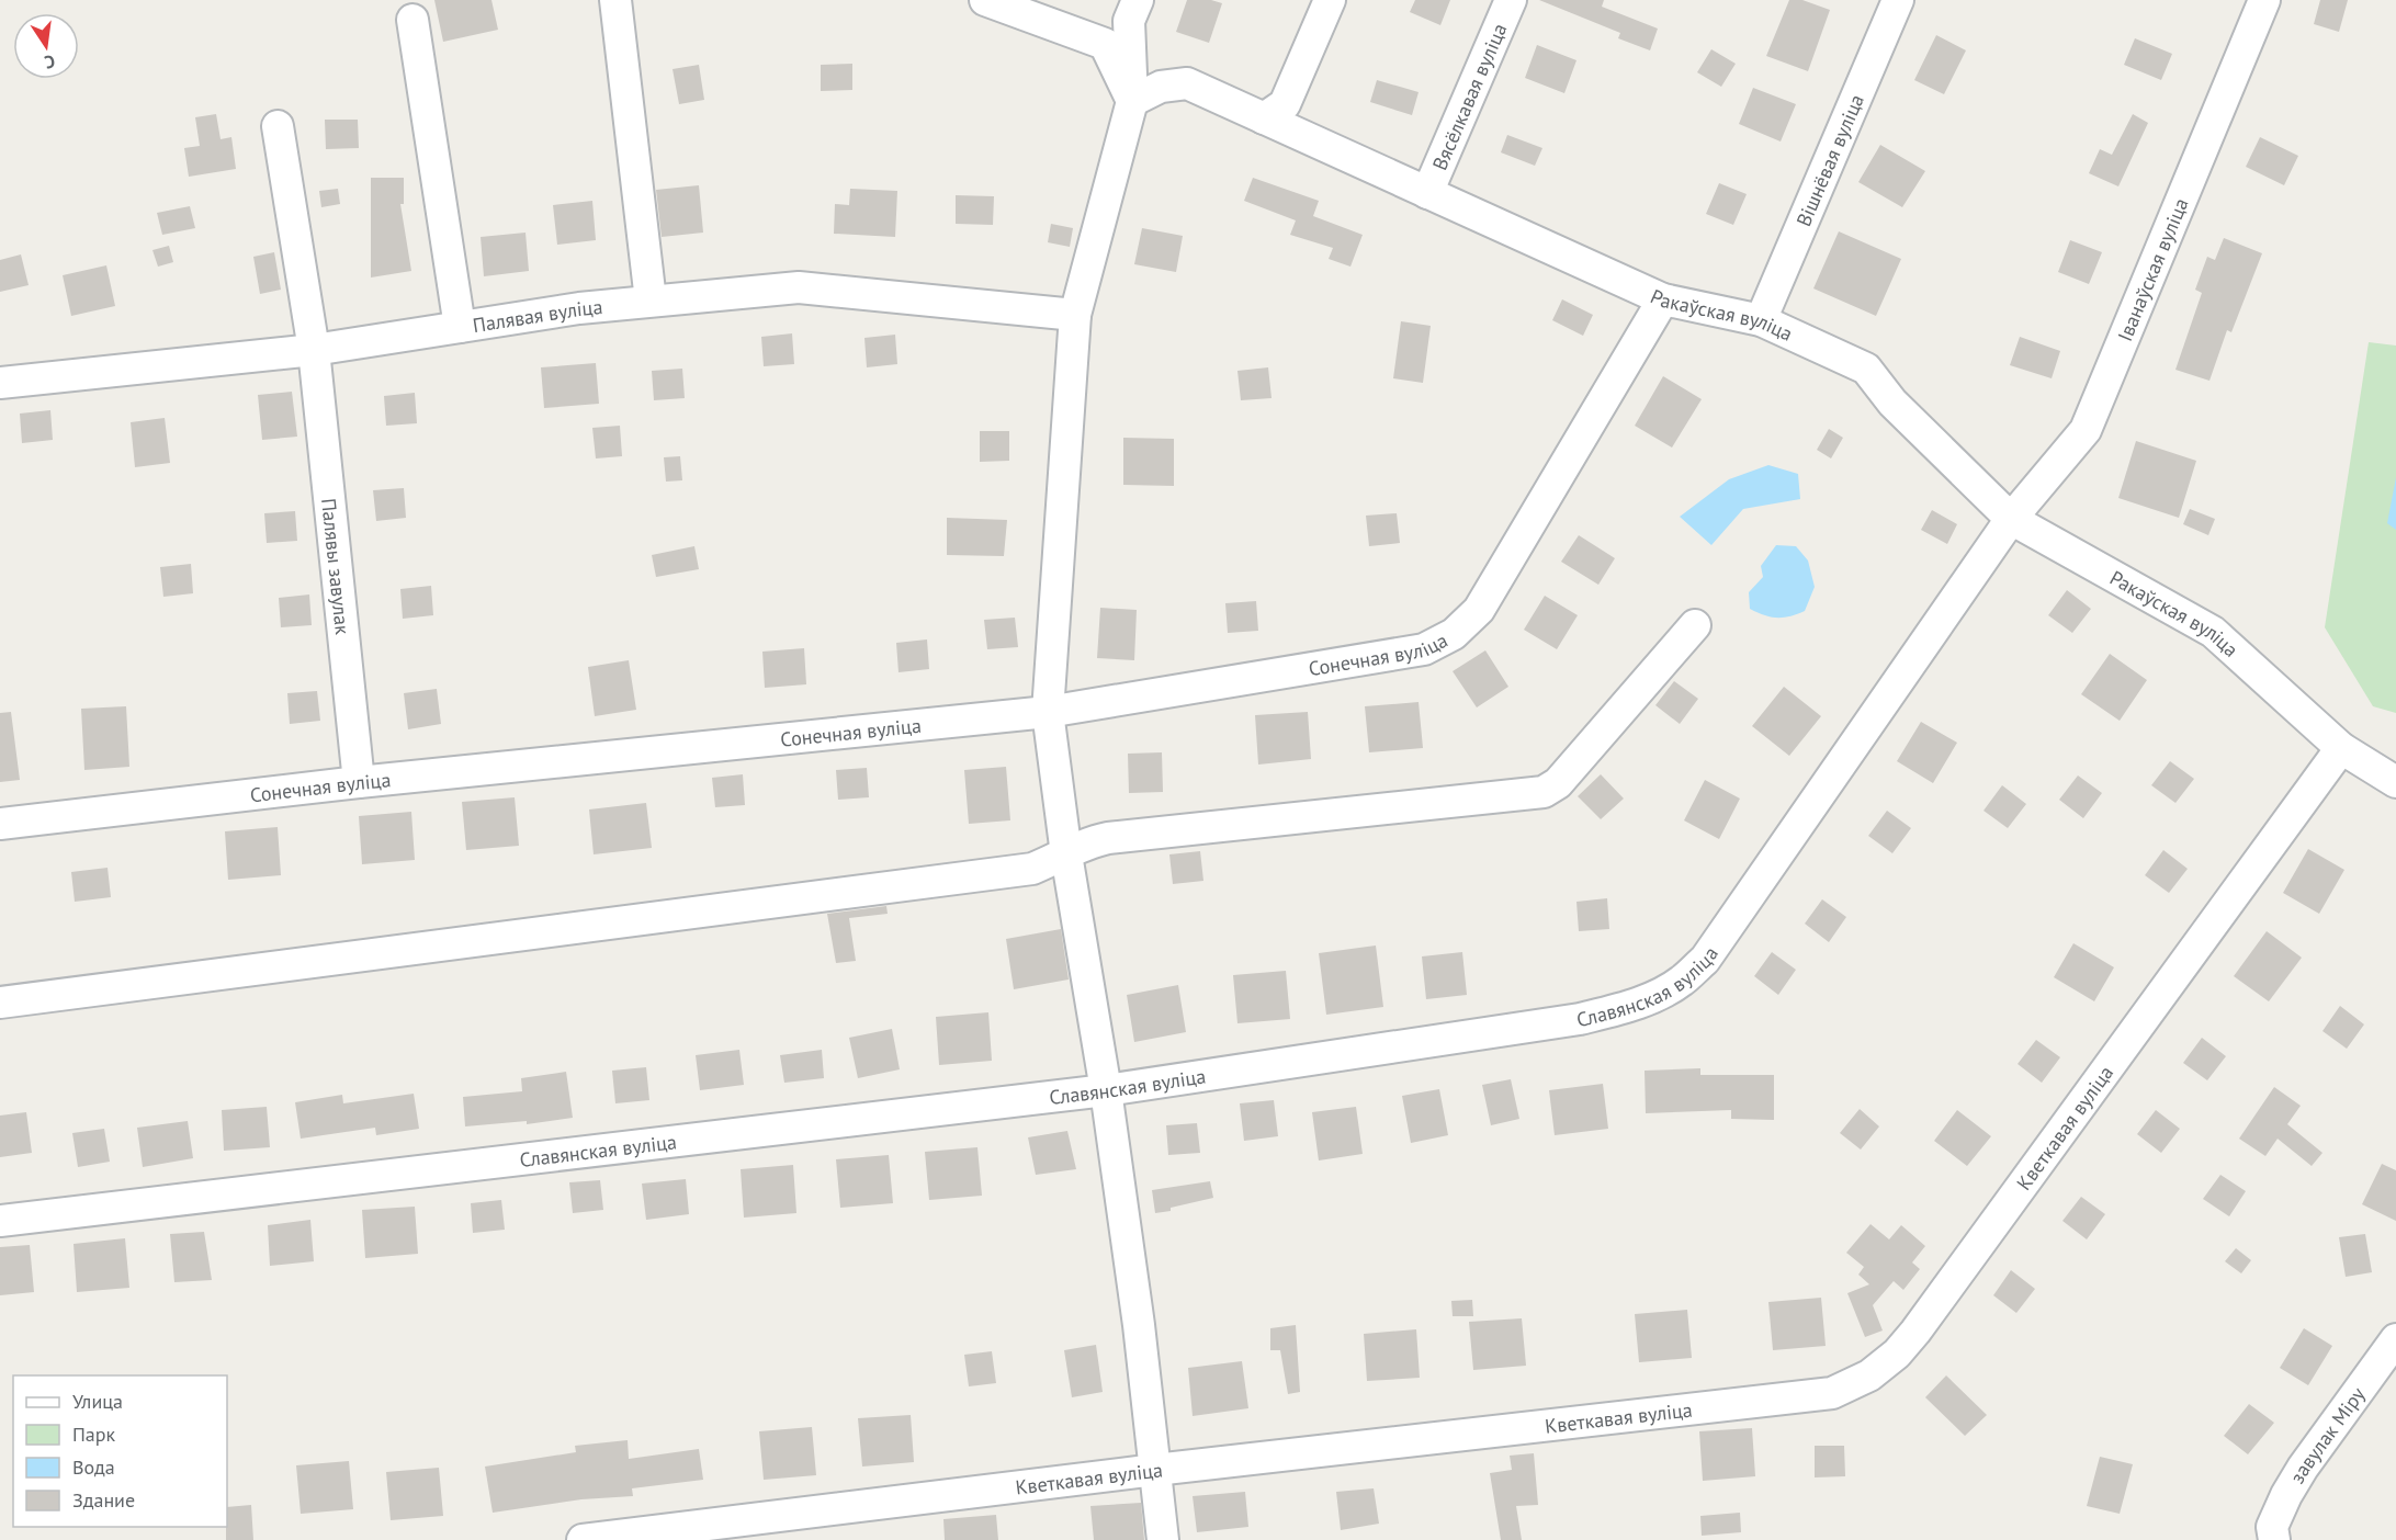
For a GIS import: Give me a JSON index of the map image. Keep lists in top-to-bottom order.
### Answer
{
  "streets": {
    "street": [
      "Вясёлкавая вуліца",
      "Вішнёвая вуліца",
      "Іванаўская вуліца",
      "Ракаўская вуліца",
      "Палявая вуліца",
      "Палявы завулак",
      "Сонечная вуліца",
      "Славянская вуліца",
      "Кветкавая вуліца",
      "завулак Міру"
    ]
  },
  "crossings": [
    ["Вясёлкавая вуліца", "Ракаўская вуліца"],
    ["Вішнёвая вуліца", "Ракаўская вуліца"],
    ["Іванаўская вуліца", "Ракаўская вуліца"],
    ["Іванаўская вуліца", "Славянская вуліца"],
    ["Ракаўская вуліца", "Сонечная вуліца"],
    ["Ракаўская вуліца", "Славянская вуліца"],
    ["Ракаўская вуліца", "Кветкавая вуліца"],
    ["Палявая вуліца", "Палявы завулак"],
    ["Палявы завулак", "Сонечная вуліца"]
  ],
  "legend": [
    "Улица",
    "Парк",
    "Вода",
    "Здание"
  ],
  "north": "bottom"
}
